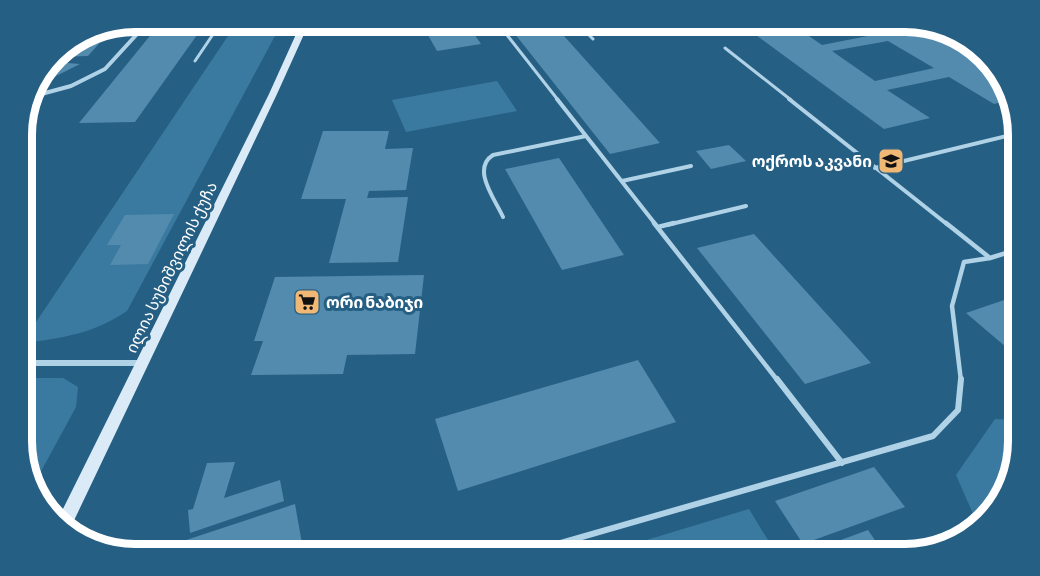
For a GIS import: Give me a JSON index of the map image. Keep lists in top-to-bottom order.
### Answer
{
  "streets": {
    "street": ["ილია სუხიშვილის ქუჩა"]
  },
  "places": {
    "school or university": ["ოქროს აკვანი"],
    "supermarket": ["ორი ნაბიჯი"]
  }
}
